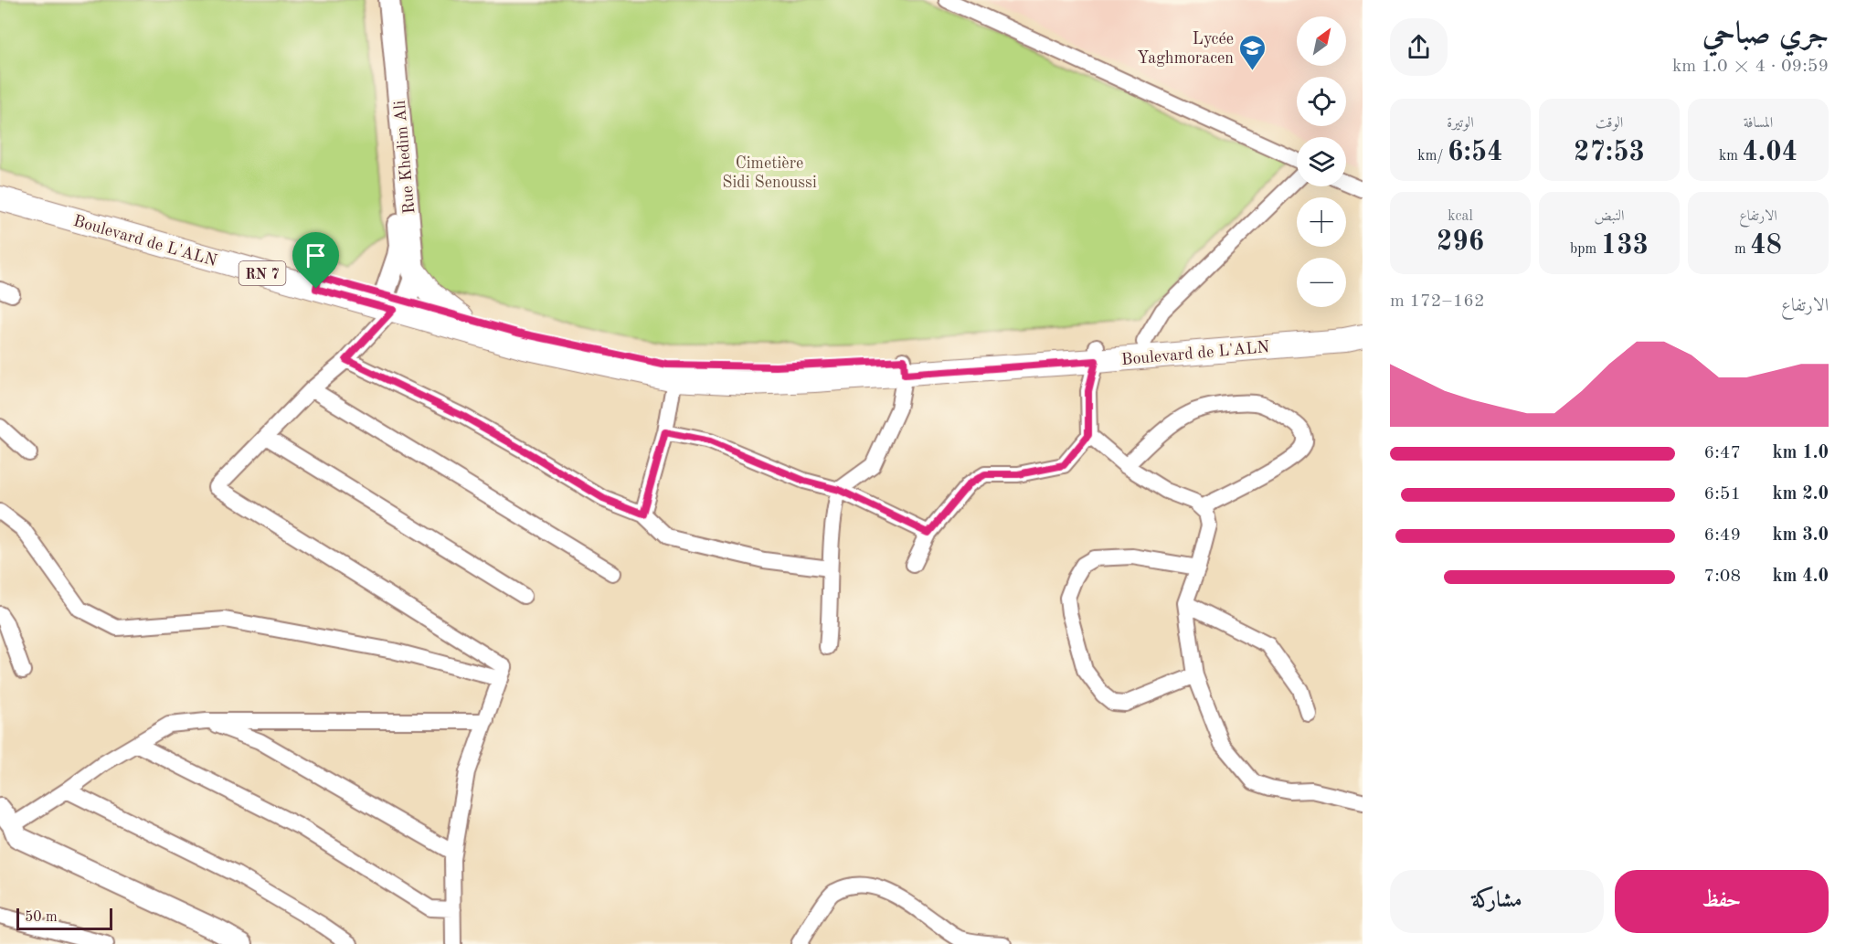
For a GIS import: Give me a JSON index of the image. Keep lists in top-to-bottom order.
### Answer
{
  "streets": {
    "main road": ["Rue Khedim Ali", "Boulevard de L'ALN", "RN 7"]
  },
  "crossings": [
    ["Rue Khedim Ali", "Boulevard de L'ALN"]
  ],
  "parks": ["Cimetière Sidi Senoussi"],
  "places": {
    "school or university": ["Lycée Yaghmoracen"]
  },
  "scale_bar": "50 m",
  "north": "top right",
  "page": {
    "heading": ["جري صباحي", "09:59 · 4 × 1.0 km"],
    "map_buttons": ["+", "−"],
    "stats": [
      ["المسافة", "4.04 km"],
      ["الوقت", "27:53"],
      ["الوتيرة", "6:54 /km"],
      ["الارتفاع", "48 m"],
      ["النبض", "133 bpm"],
      ["kcal", "296"]
    ],
    "chart": ["الارتفاع", "162–172 m"],
    "list": [
      {
        "name": "1.0 km",
        "note": "6:47"
      },
      {
        "name": "2.0 km",
        "note": "6:51"
      },
      {
        "name": "3.0 km",
        "note": "6:49"
      },
      {
        "name": "4.0 km",
        "note": "7:08"
      }
    ],
    "buttons": ["حفظ", "مشاركة"],
    "scale": "50 m"
  }
}
